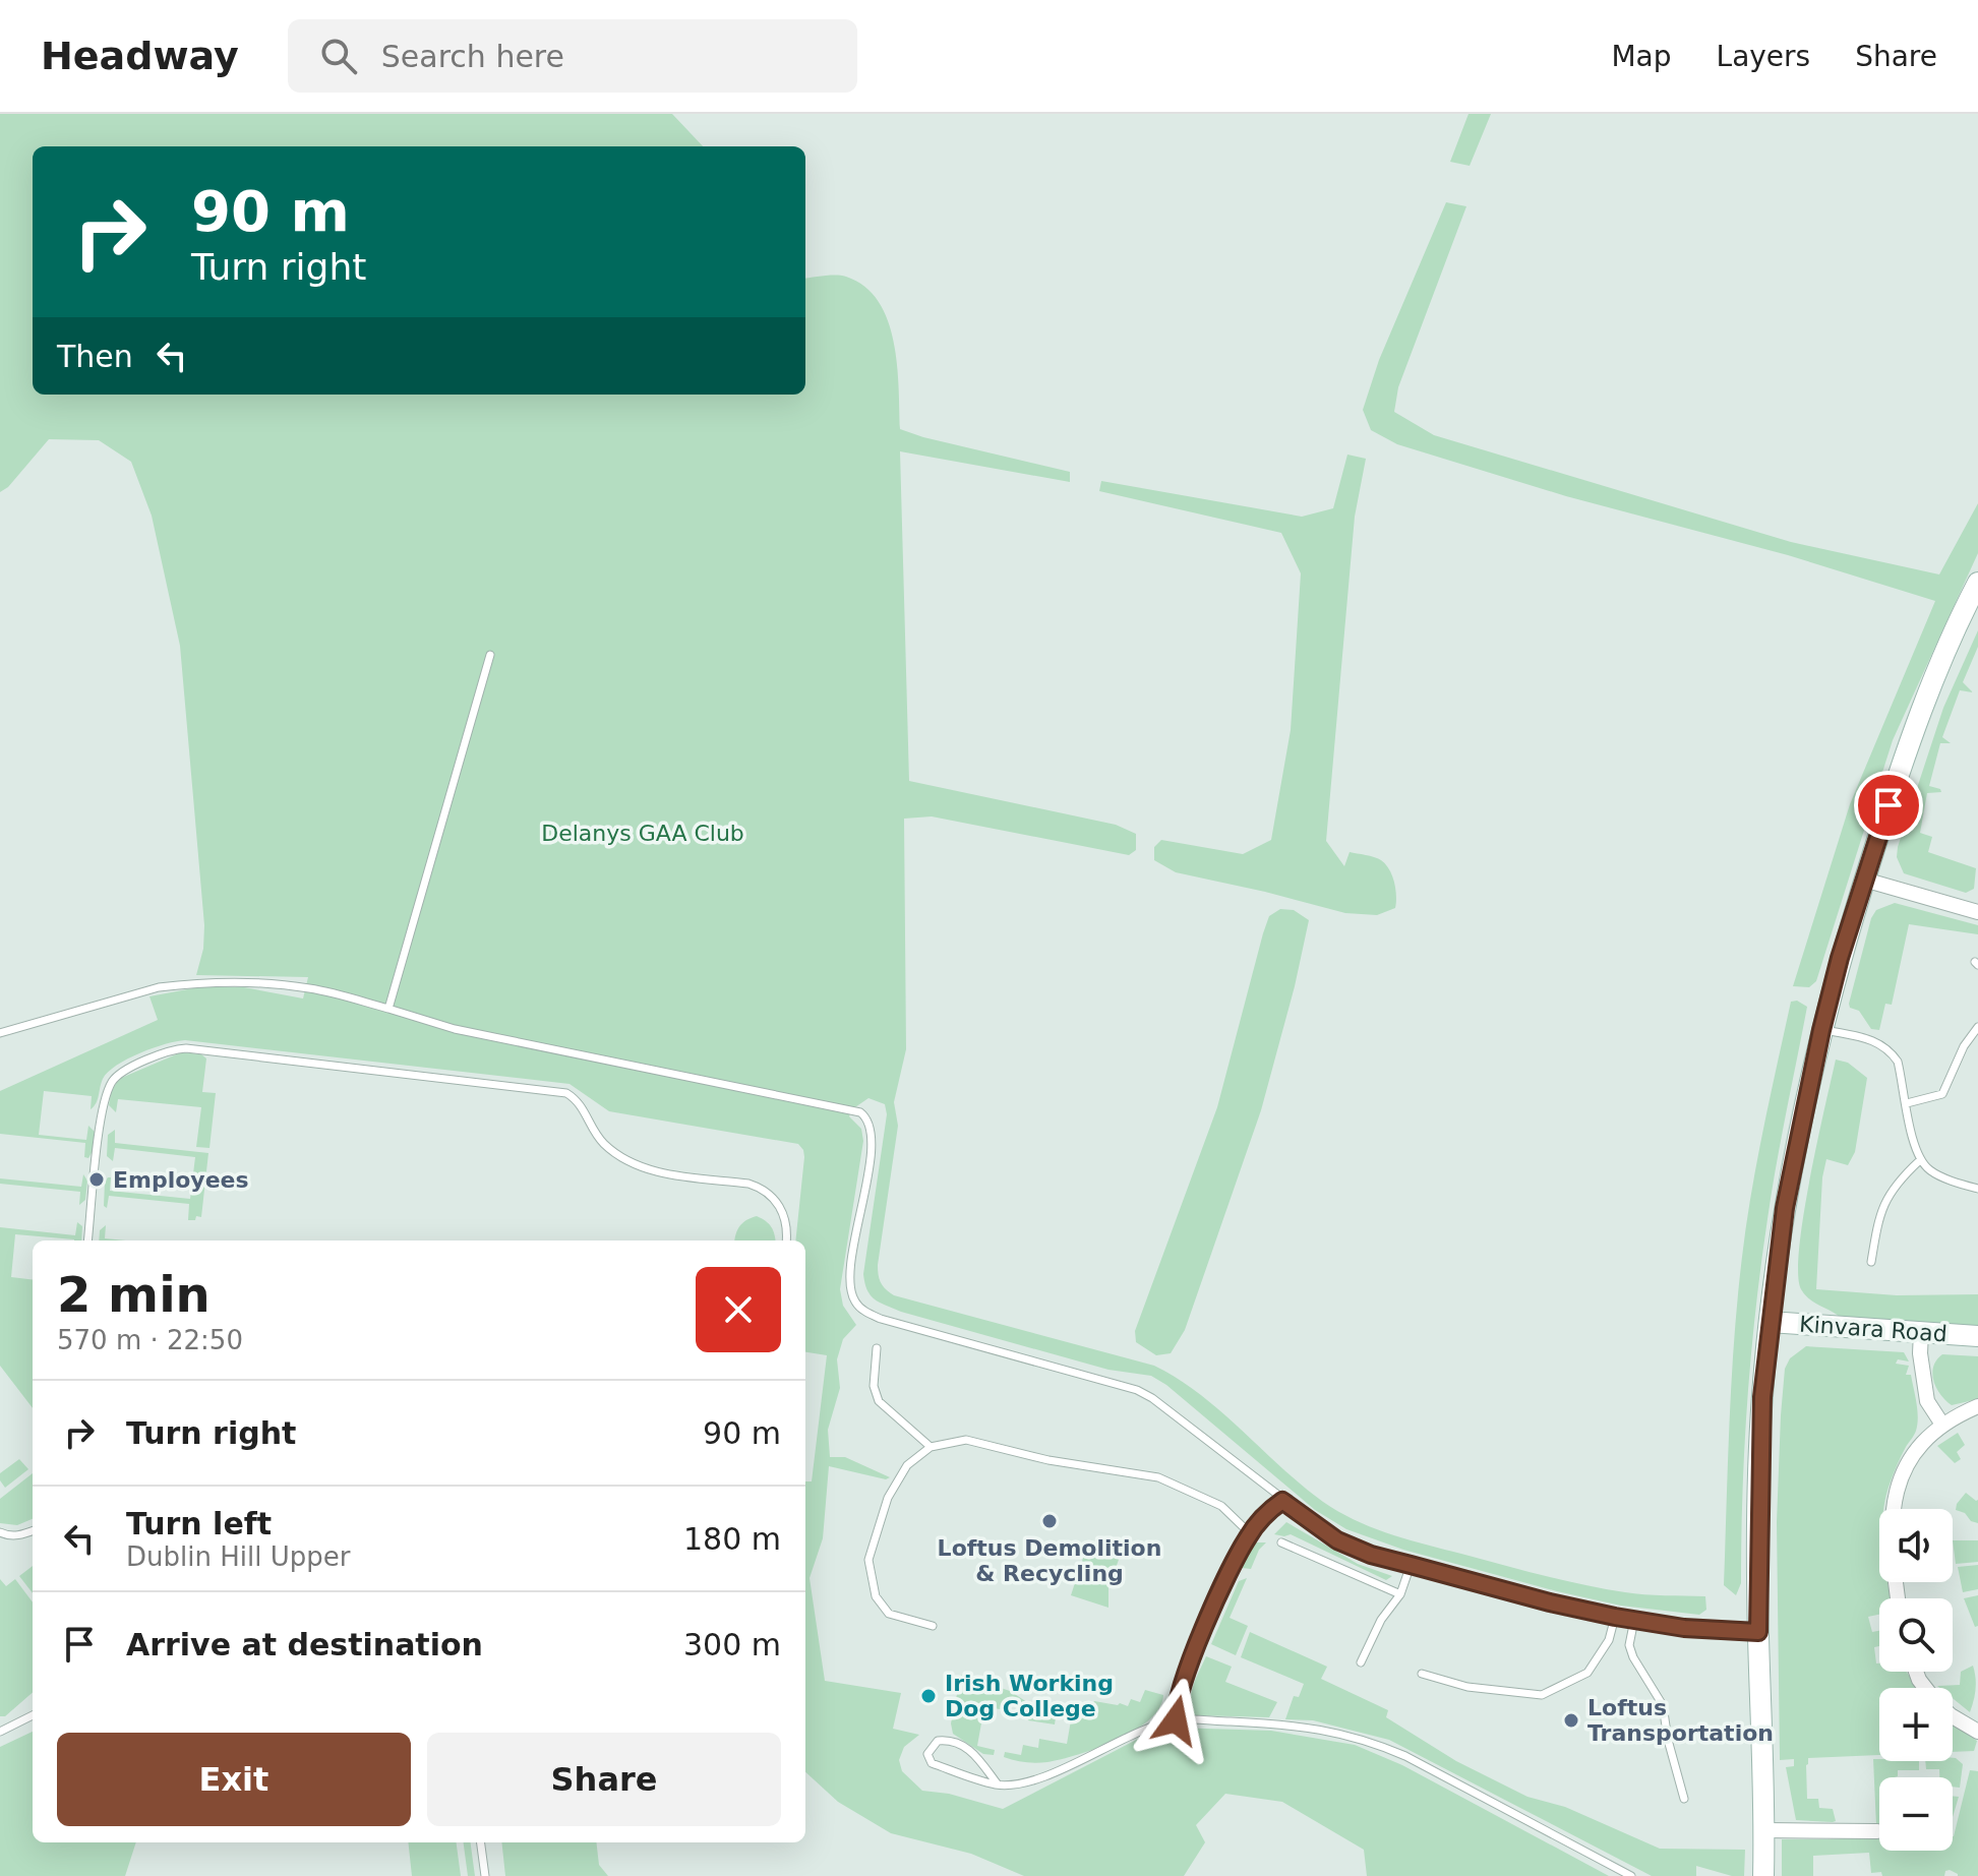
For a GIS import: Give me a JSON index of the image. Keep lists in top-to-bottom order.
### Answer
{
  "streets": {
    "street": ["Kinvara Road"]
  },
  "parks": ["Delanys GAA Club"],
  "places": [
    "Employees",
    "Loftus Demolition & Recycling",
    "Irish Working Dog College",
    "Loftus Transportation"
  ],
  "page": {
    "header": "Headway",
    "search": "Search here",
    "nav": ["Map", "Layers", "Share"],
    "turn": ["90 m", "Turn right"],
    "then": "Then",
    "heading": ["2 min", "570 m · 22:50"],
    "list": [
      {
        "name": "Turn right",
        "value": "90 m"
      },
      {
        "name": "Turn left",
        "note": "Dublin Hill Upper",
        "value": "180 m"
      },
      {
        "name": "Arrive at destination",
        "value": "300 m"
      }
    ],
    "map_buttons": ["+", "−"],
    "buttons": ["Exit", "Share"]
  }
}
